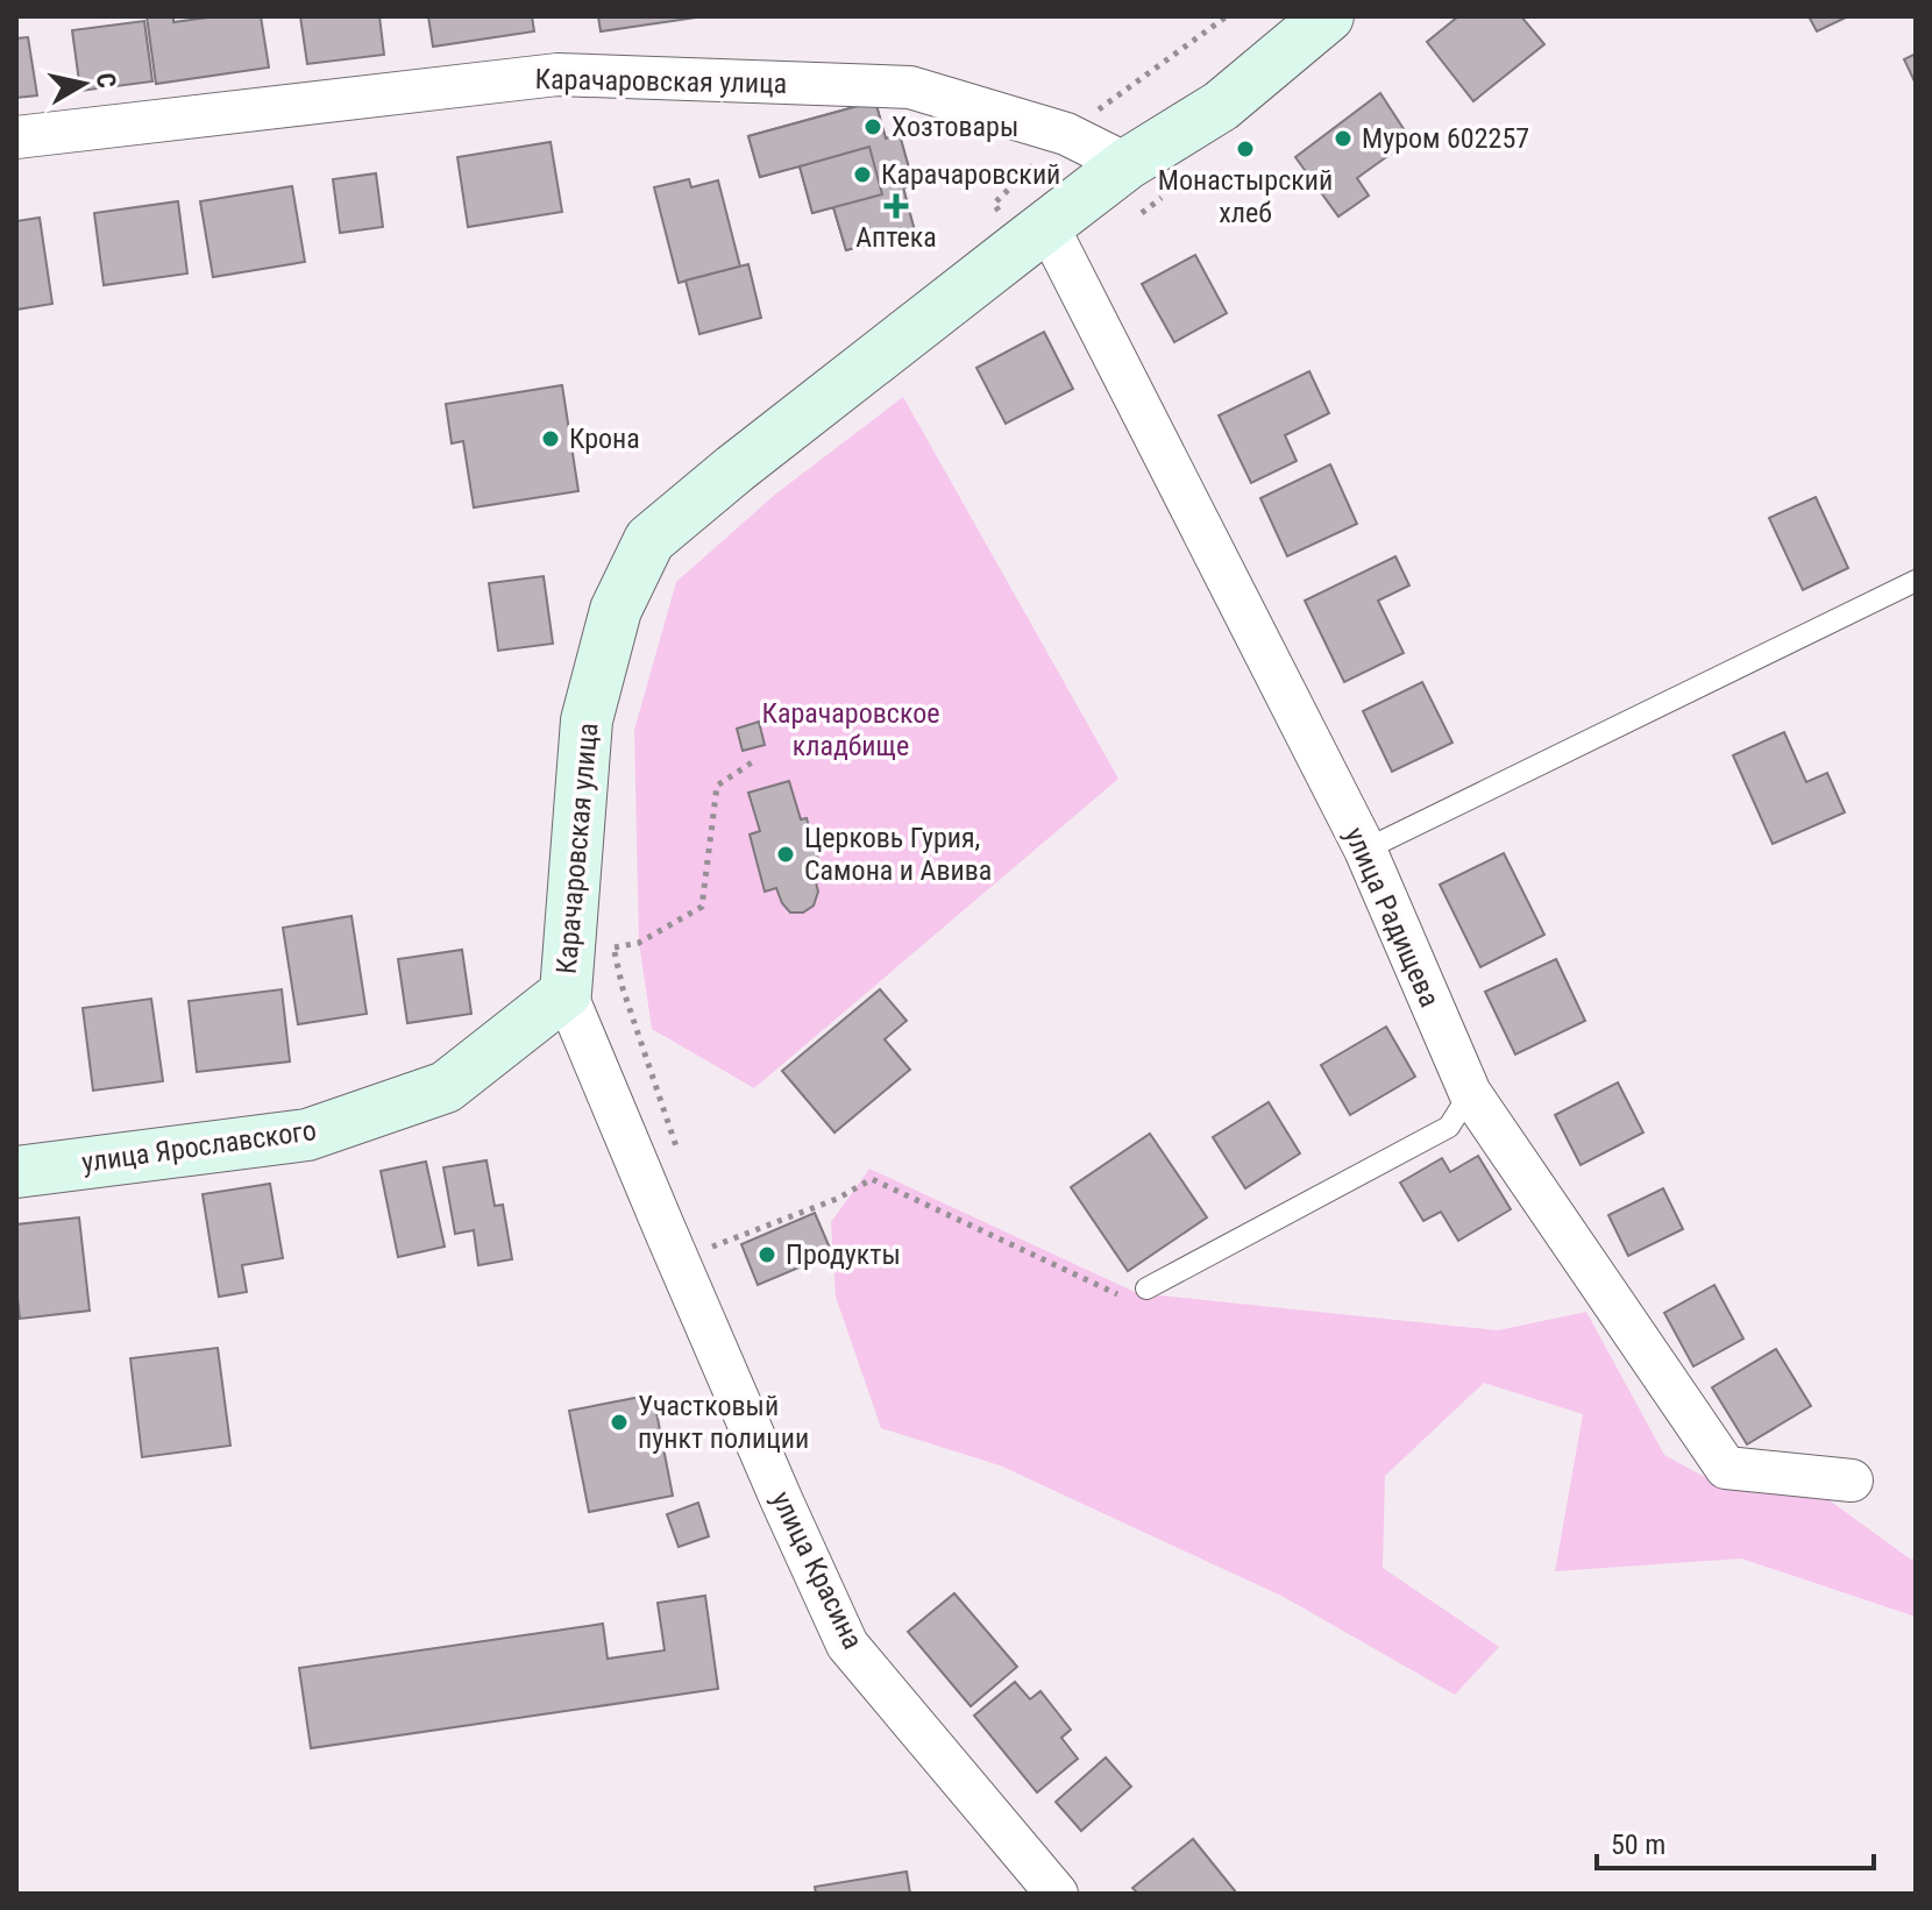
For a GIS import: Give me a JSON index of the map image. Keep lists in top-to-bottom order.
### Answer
{
  "streets": {
    "street": [
      "Карачаровская улица",
      "улица Радищева",
      "улица Ярославского",
      "улица Красина"
    ]
  },
  "crossings": [
    ["Карачаровская улица", "улица Радищева"],
    ["Карачаровская улица", "улица Ярославского"],
    ["Карачаровская улица", "улица Красина"],
    ["улица Ярославского", "улица Красина"]
  ],
  "parks": ["Карачаровское кладбище"],
  "places": {
    "other": [
      "Хозтовары",
      "Муром 602257",
      "Монастырский хлеб",
      "Карачаровский",
      "Крона",
      "Церковь Гурия, Самона и Авива",
      "Продукты",
      "Участковый пункт полиции"
    ],
    "health": ["Аптека"]
  },
  "scale_bar": "50 m",
  "north": "right"
}
